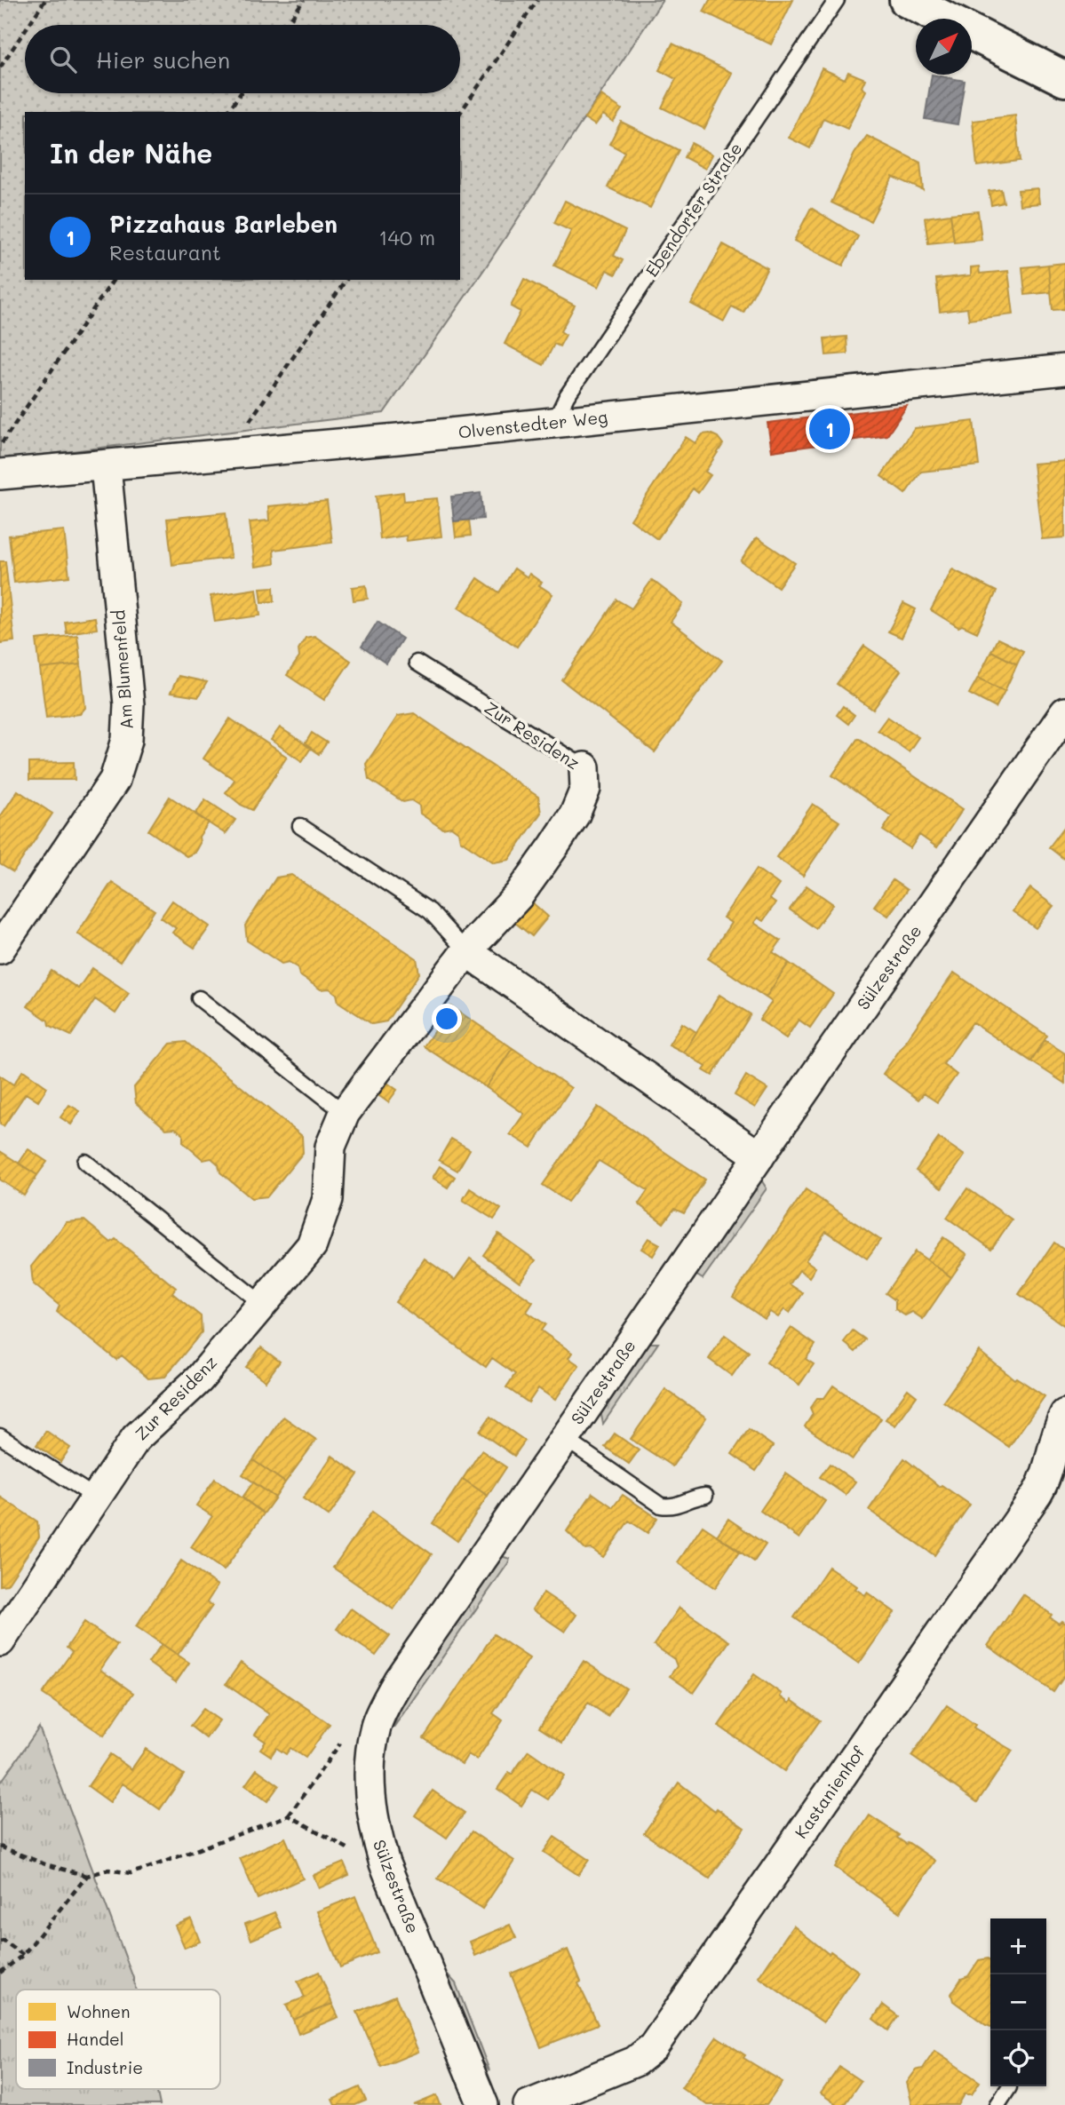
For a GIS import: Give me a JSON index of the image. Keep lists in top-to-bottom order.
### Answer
{
  "streets": {
    "street": [
      "Olvenstedter Weg",
      "Am Blumenfeld",
      "Zur Residenz",
      "Sülzestraße",
      "Kastanienhof"
    ],
    "lane": ["Ebendorfer Straße"]
  },
  "crossings": [
    ["Ebendorfer Straße", "Olvenstedter Weg"],
    ["Olvenstedter Weg", "Am Blumenfeld"]
  ],
  "legend": ["Wohnen", "Handel", "Industrie"],
  "north": "top right",
  "page": {
    "search": "Hier suchen",
    "heading": "In der Nähe",
    "list": [
      {
        "mark": "1",
        "name": "Pizzahaus Barleben",
        "note": "Restaurant",
        "value": "140 m"
      }
    ],
    "pins": "1",
    "map_buttons": ["+", "−"]
  }
}
